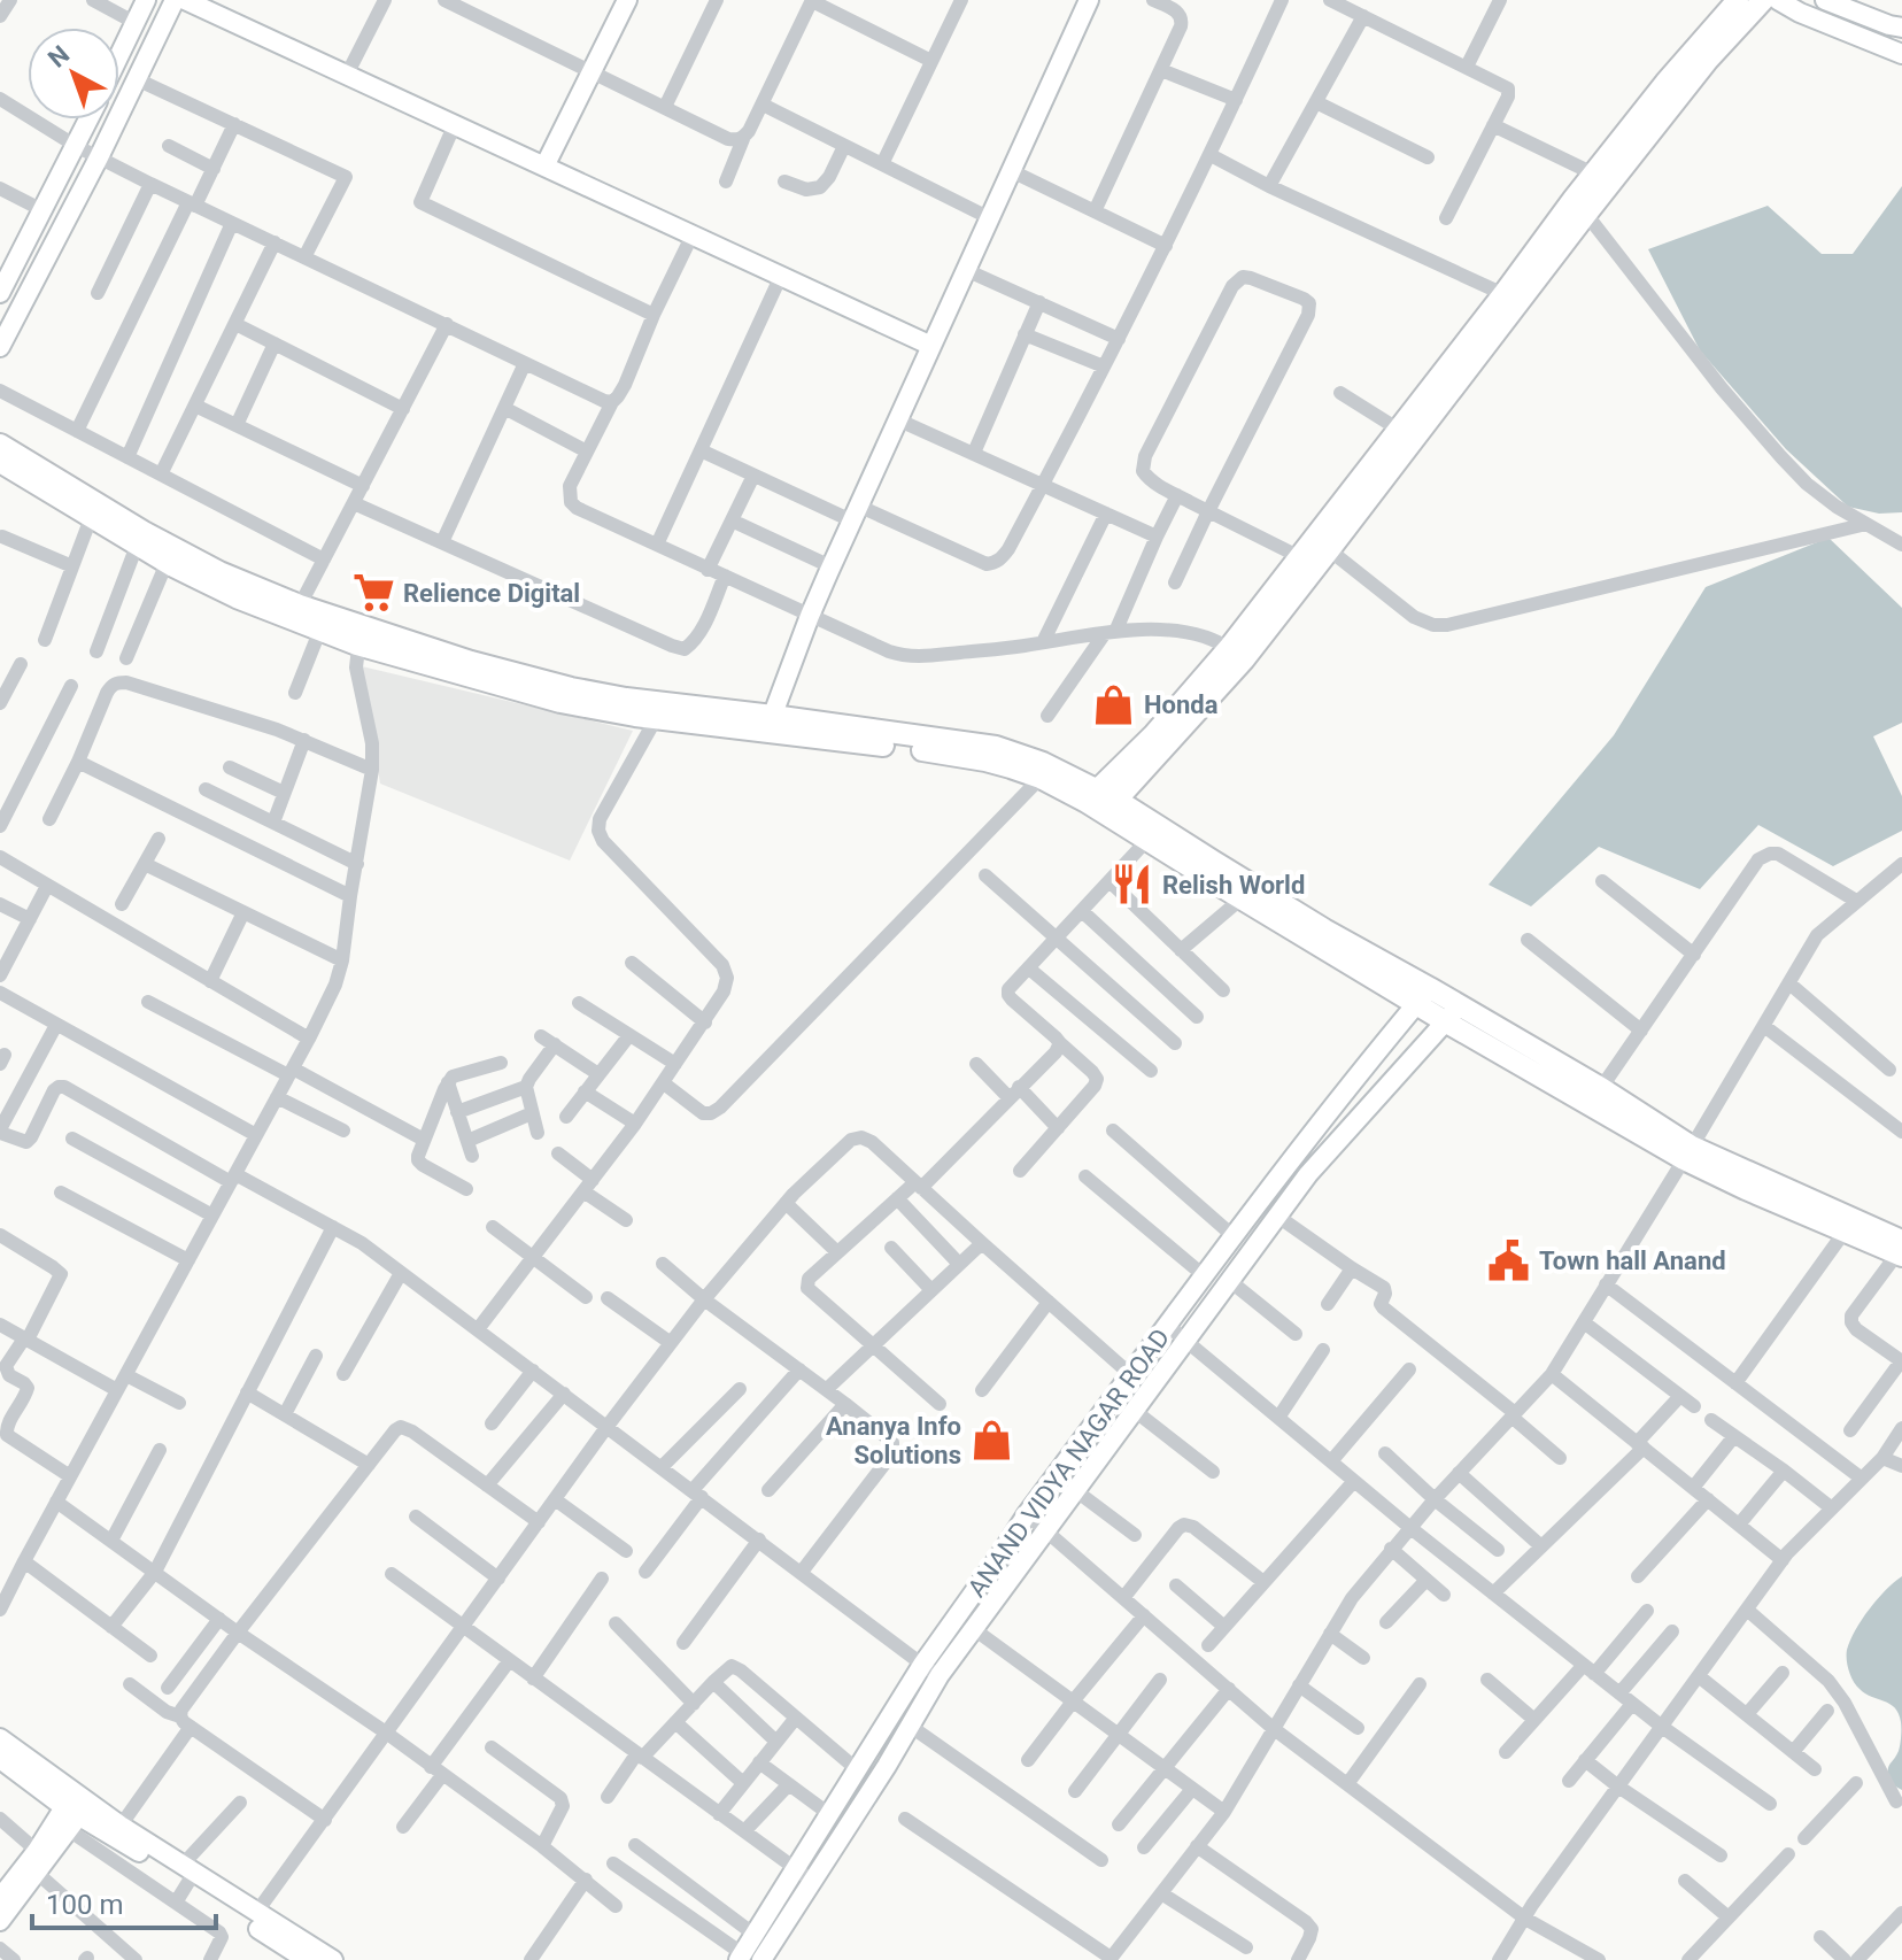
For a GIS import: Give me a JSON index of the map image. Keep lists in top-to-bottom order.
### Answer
{
  "streets": {
    "street": ["ANAND VIDYA NAGAR ROAD"]
  },
  "places": {
    "supermarket": ["Relience Digital"],
    "shop": ["Honda", "Ananya Info Solutions"],
    "restaurant": ["Relish World"],
    "public building": ["Town hall Anand"]
  },
  "scale_bar": "100 m",
  "north": "top left"
}
